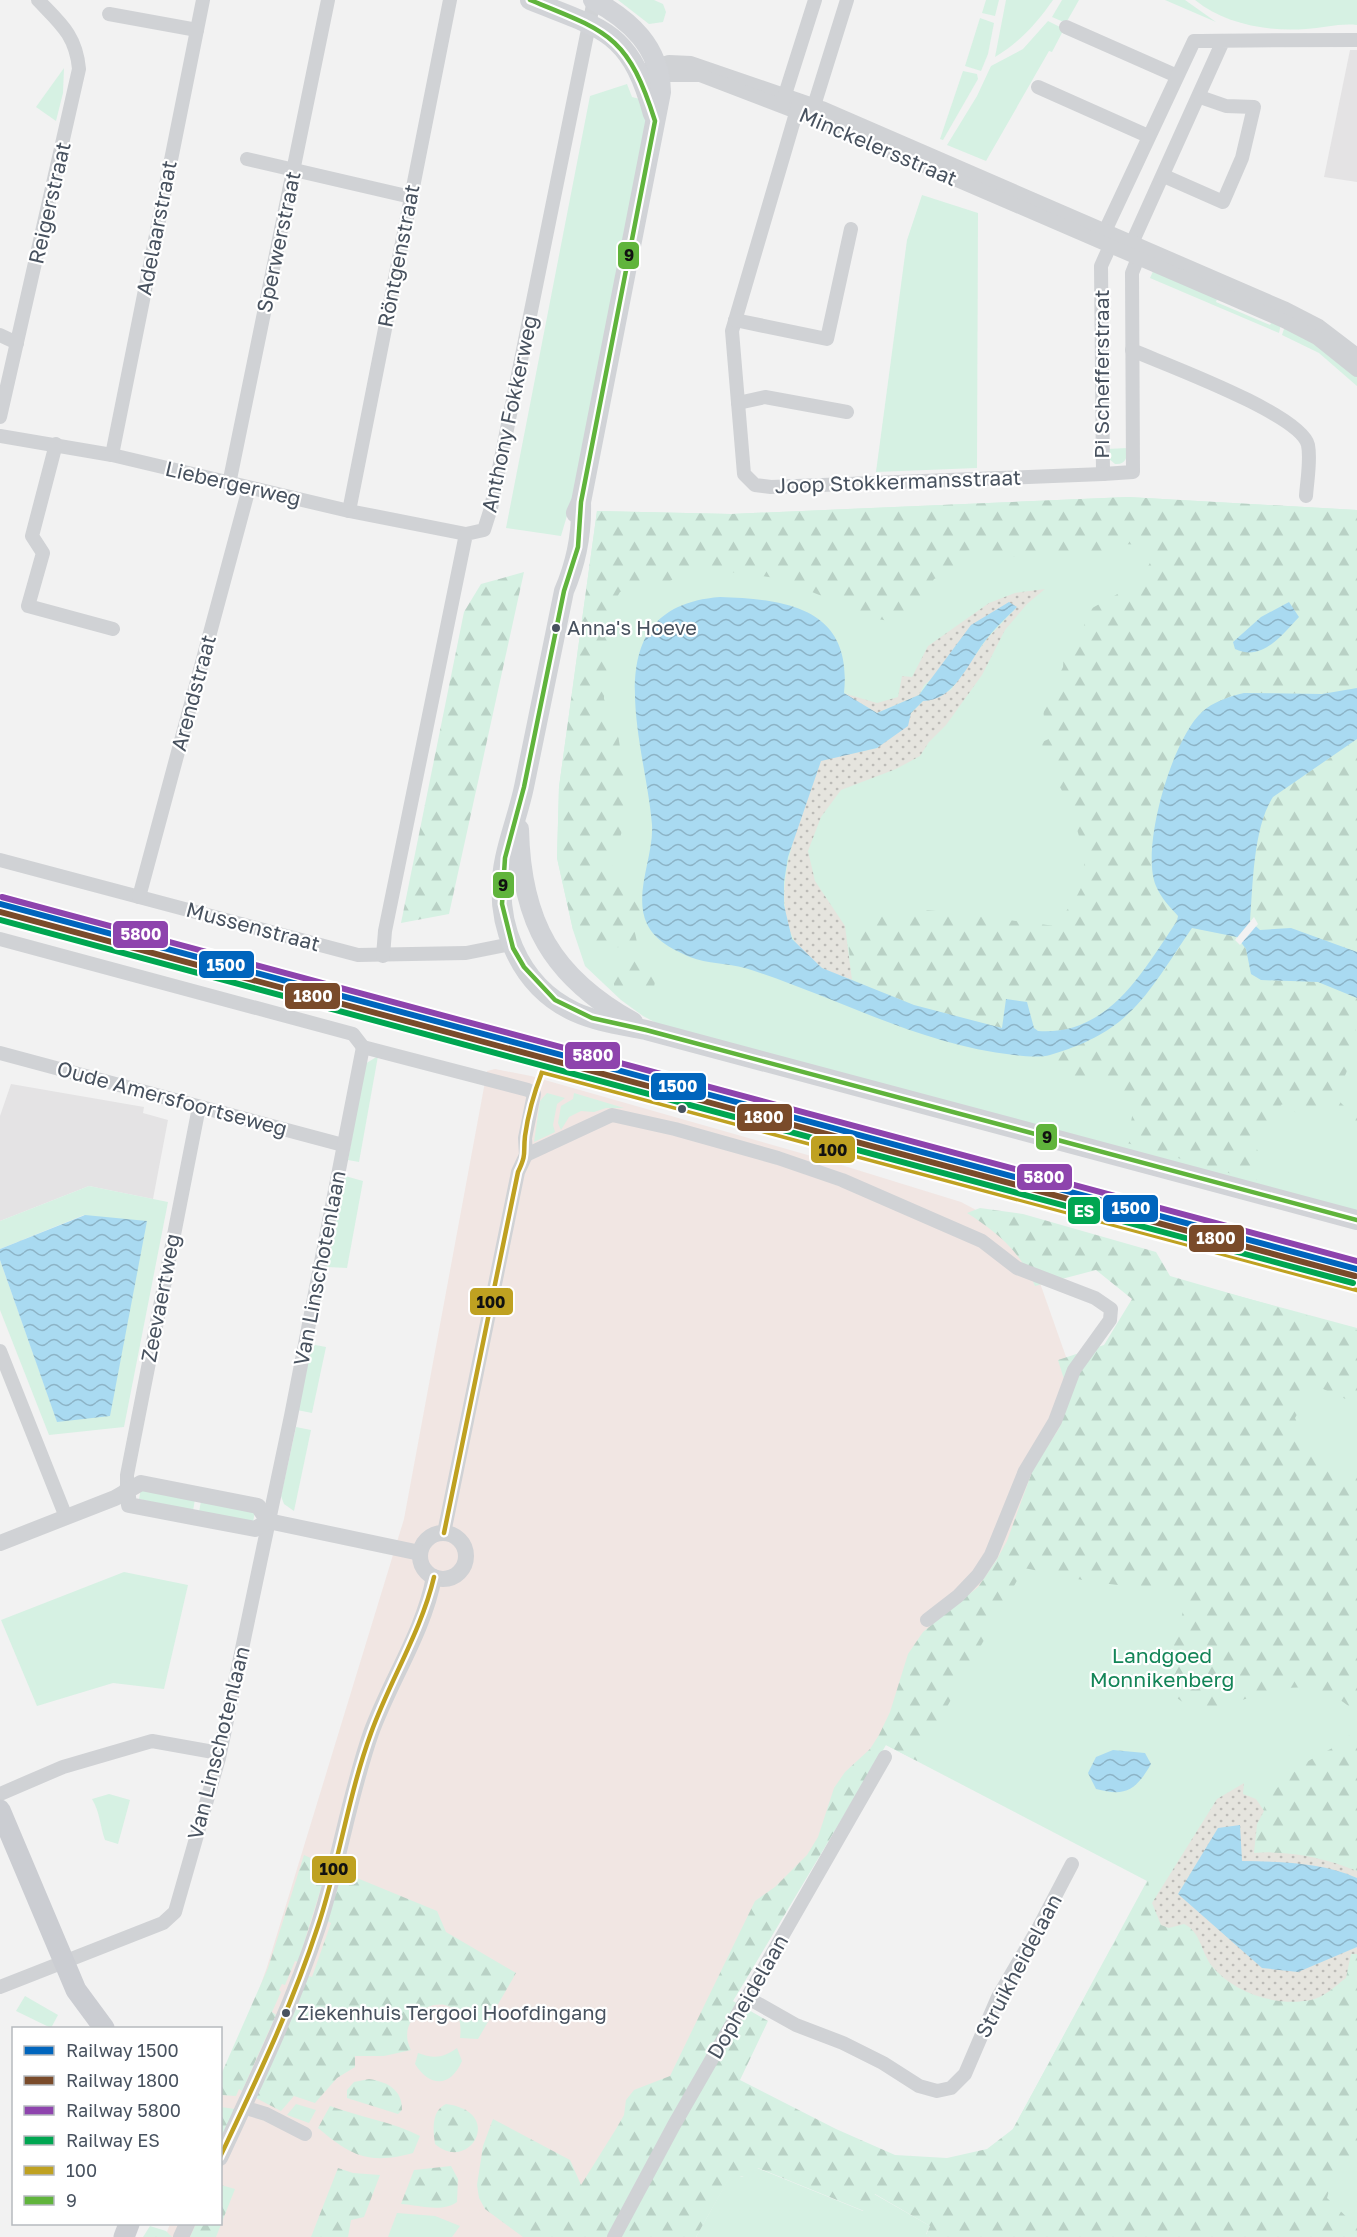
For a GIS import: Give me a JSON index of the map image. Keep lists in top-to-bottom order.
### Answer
{
  "streets": {
    "street": [
      "Minckelersstraat",
      "Reigerstraat",
      "Adelaarstraat",
      "Sperwerstraat",
      "Röntgenstraat",
      "Pi Schefferstraat",
      "Anthony Fokkerweg",
      "Joop Stokkermansstraat",
      "Liebergerweg",
      "Arendstraat",
      "Mussenstraat",
      "Oude Amersfoortseweg",
      "Van Linschotenlaan",
      "Zeevaertweg",
      "Struikheidelaan",
      "Dopheidelaan"
    ]
  },
  "crossings": [
    ["Minckelersstraat", "Pi Schefferstraat"],
    ["Minckelersstraat", "Joop Stokkermansstraat"],
    ["Adelaarstraat", "Liebergerweg"],
    ["Sperwerstraat", "Liebergerweg"],
    ["Röntgenstraat", "Liebergerweg"],
    ["Pi Schefferstraat", "Joop Stokkermansstraat"],
    ["Anthony Fokkerweg", "Liebergerweg"],
    ["Anthony Fokkerweg", "Mussenstraat"],
    ["Liebergerweg", "Arendstraat"],
    ["Arendstraat", "Mussenstraat"],
    ["Oude Amersfoortseweg", "Van Linschotenlaan"],
    ["Oude Amersfoortseweg", "Zeevaertweg"],
    ["Struikheidelaan", "Dopheidelaan"]
  ],
  "parks": ["Landgoed Monnikenberg"],
  "places": ["Anna's Hoeve", "Ziekenhuis Tergooi Hoofdingang"],
  "lines": [
    "transit line 9",
    "rail line 5800",
    "rail line 1500",
    "rail line 1800",
    "rail line ES",
    "transit line 100"
  ],
  "legend": [
    "Railway 1500",
    "Railway 1800",
    "Railway 5800",
    "Railway ES",
    "100",
    "9"
  ]
}
